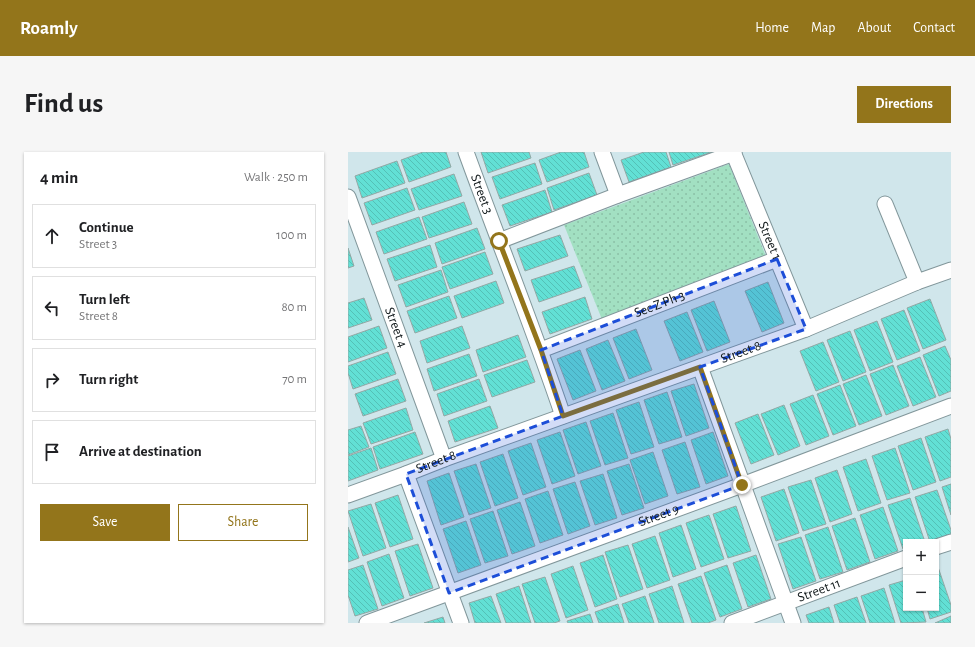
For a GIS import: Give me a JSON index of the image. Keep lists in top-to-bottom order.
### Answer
{
  "streets": {
    "street": [
      "Street 3",
      "Street 1",
      "Sec Z Ph 3",
      "Street 4",
      "Street 8",
      "Street 9",
      "Street 11"
    ]
  },
  "crossings": [
    ["Street 3", "Sec Z Ph 3"],
    ["Street 3", "Street 8"],
    ["Street 1", "Sec Z Ph 3"],
    ["Street 1", "Street 8"],
    ["Street 4", "Street 8"]
  ],
  "page": {
    "header": "Roamly",
    "nav": [
      "Home",
      "Map",
      "About",
      "Contact"
    ],
    "buttons": [
      "Directions",
      ["Save", "Share"]
    ],
    "title": "Find us",
    "heading": ["4 min", "Walk · 250 m"],
    "list": [
      ["Continue", "Street 3", "100 m"],
      ["Turn left", "Street 8", "80 m"],
      ["Turn right", "70 m"],
      "Arrive at destination"
    ],
    "map_buttons": ["+", "−"]
  }
}
